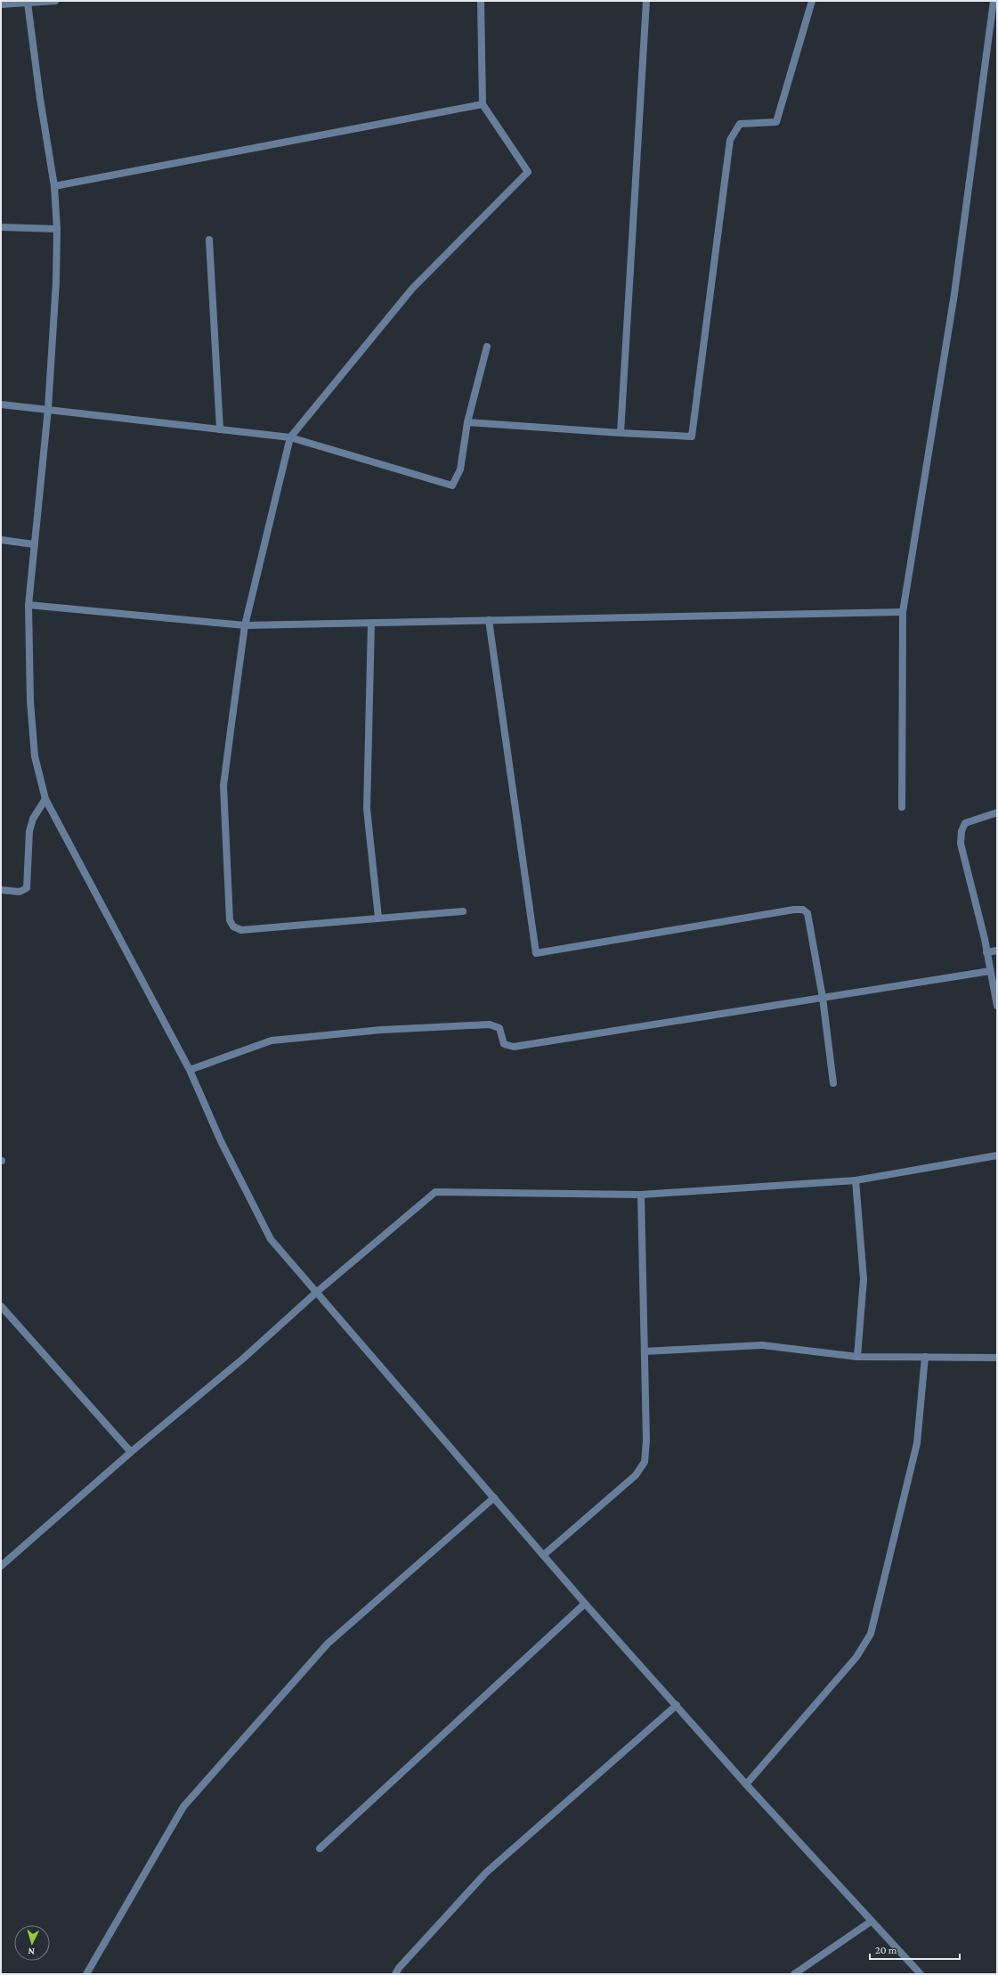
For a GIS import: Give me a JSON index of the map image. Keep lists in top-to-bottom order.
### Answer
{
  "scale_bar": "20 m",
  "north": "bottom"
}
